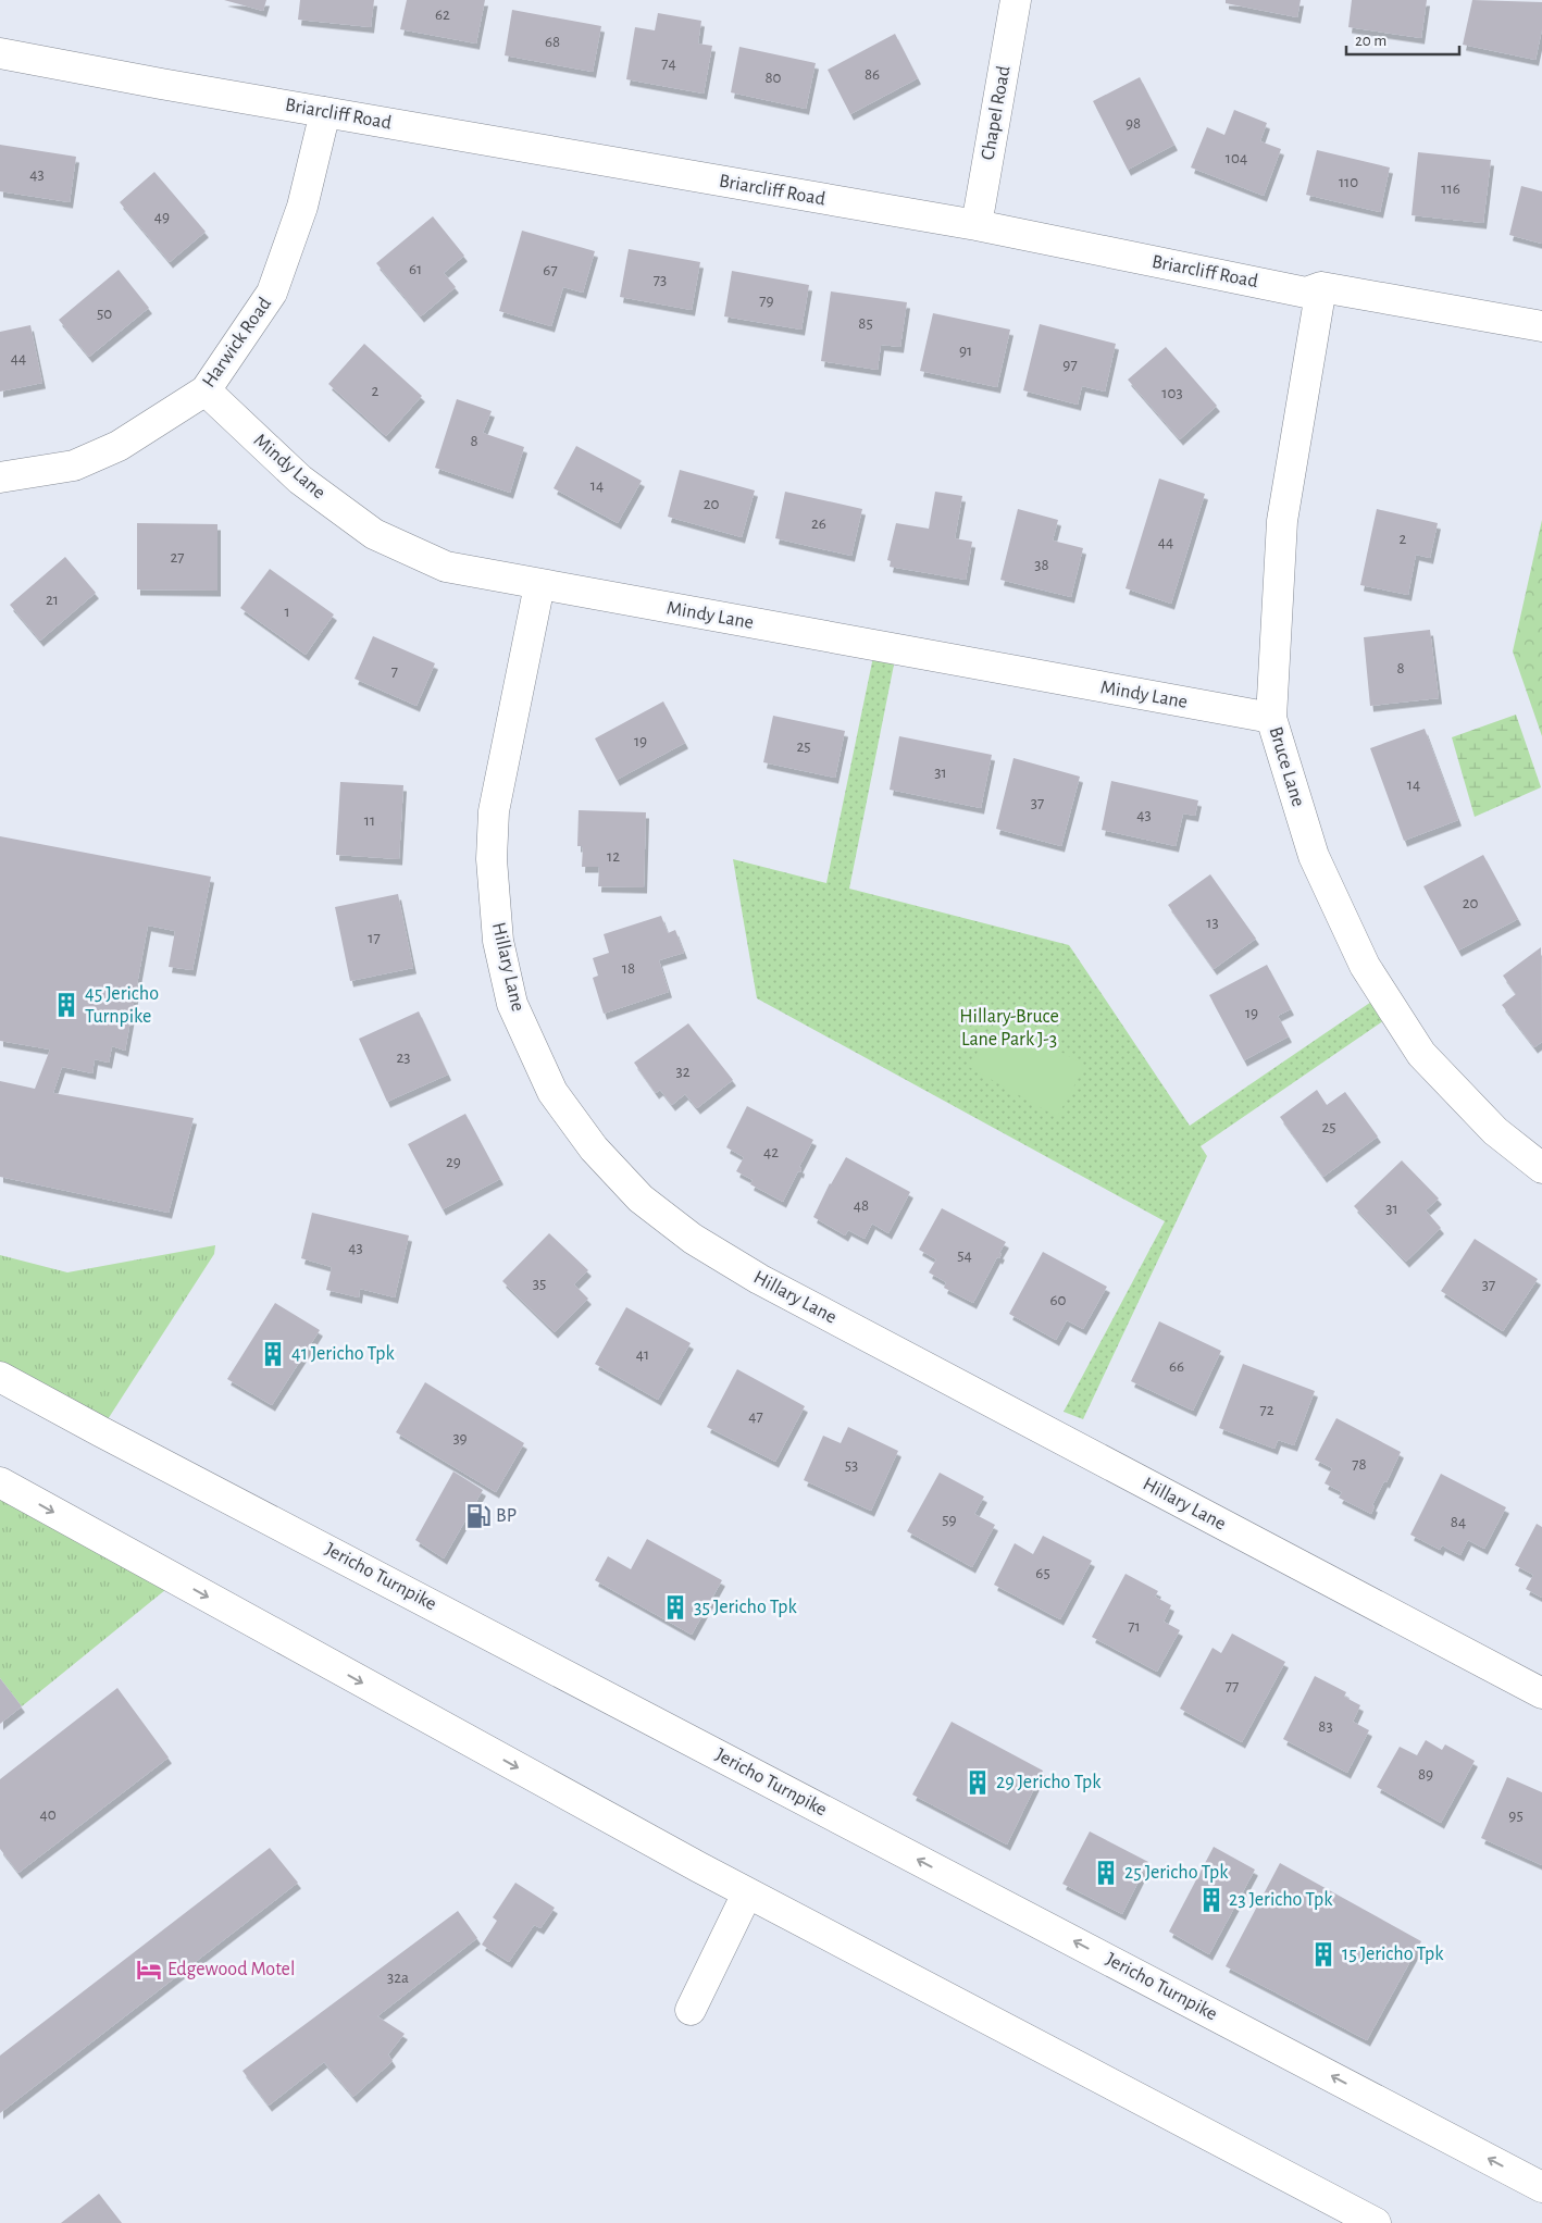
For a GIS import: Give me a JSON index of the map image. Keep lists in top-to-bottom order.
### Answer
{
  "streets": {
    "street": [
      "Chapel Road",
      "Briarcliff Road",
      "Harwick Road",
      "Mindy Lane",
      "Bruce Lane",
      "Hillary Lane",
      "Jericho Turnpike"
    ]
  },
  "crossings": [
    ["Chapel Road", "Briarcliff Road"],
    ["Briarcliff Road", "Harwick Road"],
    ["Briarcliff Road", "Bruce Lane"],
    ["Harwick Road", "Mindy Lane"],
    ["Mindy Lane", "Bruce Lane"],
    ["Mindy Lane", "Hillary Lane"]
  ],
  "parks": ["Hillary-Bruce Lane Park J-3"],
  "places": {
    "building": [
      "45 Jericho Turnpike",
      "41 Jericho Tpk",
      "35 Jericho Tpk",
      "29 Jericho Tpk",
      "25 Jericho Tpk",
      "23 Jericho Tpk",
      "15 Jericho Tpk"
    ],
    "fuel station": ["BP"],
    "hotel": ["Edgewood Motel"]
  },
  "house_numbers": [
    "62",
    "68",
    "74",
    "86",
    "80",
    "98",
    "104",
    "43",
    "110",
    "116",
    "49",
    "61",
    "67",
    "73",
    "79",
    "50",
    "85",
    "91",
    "44",
    "97",
    "2",
    "103",
    "8",
    "14",
    "20",
    "26",
    "2",
    "44",
    "27",
    "38",
    "21",
    "1",
    "8",
    "7",
    "19",
    "25",
    "31",
    "14",
    "37",
    "43",
    "11",
    "12",
    "20",
    "13",
    "17",
    "18",
    "19",
    "23",
    "32",
    "25",
    "42",
    "29",
    "48",
    "31",
    "43",
    "54",
    "35",
    "37",
    "60",
    "41",
    "66",
    "72",
    "47",
    "39",
    "78",
    "53",
    "59",
    "84",
    "65",
    "71",
    "77",
    "83",
    "89",
    "40",
    "95",
    "32a"
  ],
  "scale_bar": "20 m"
}
